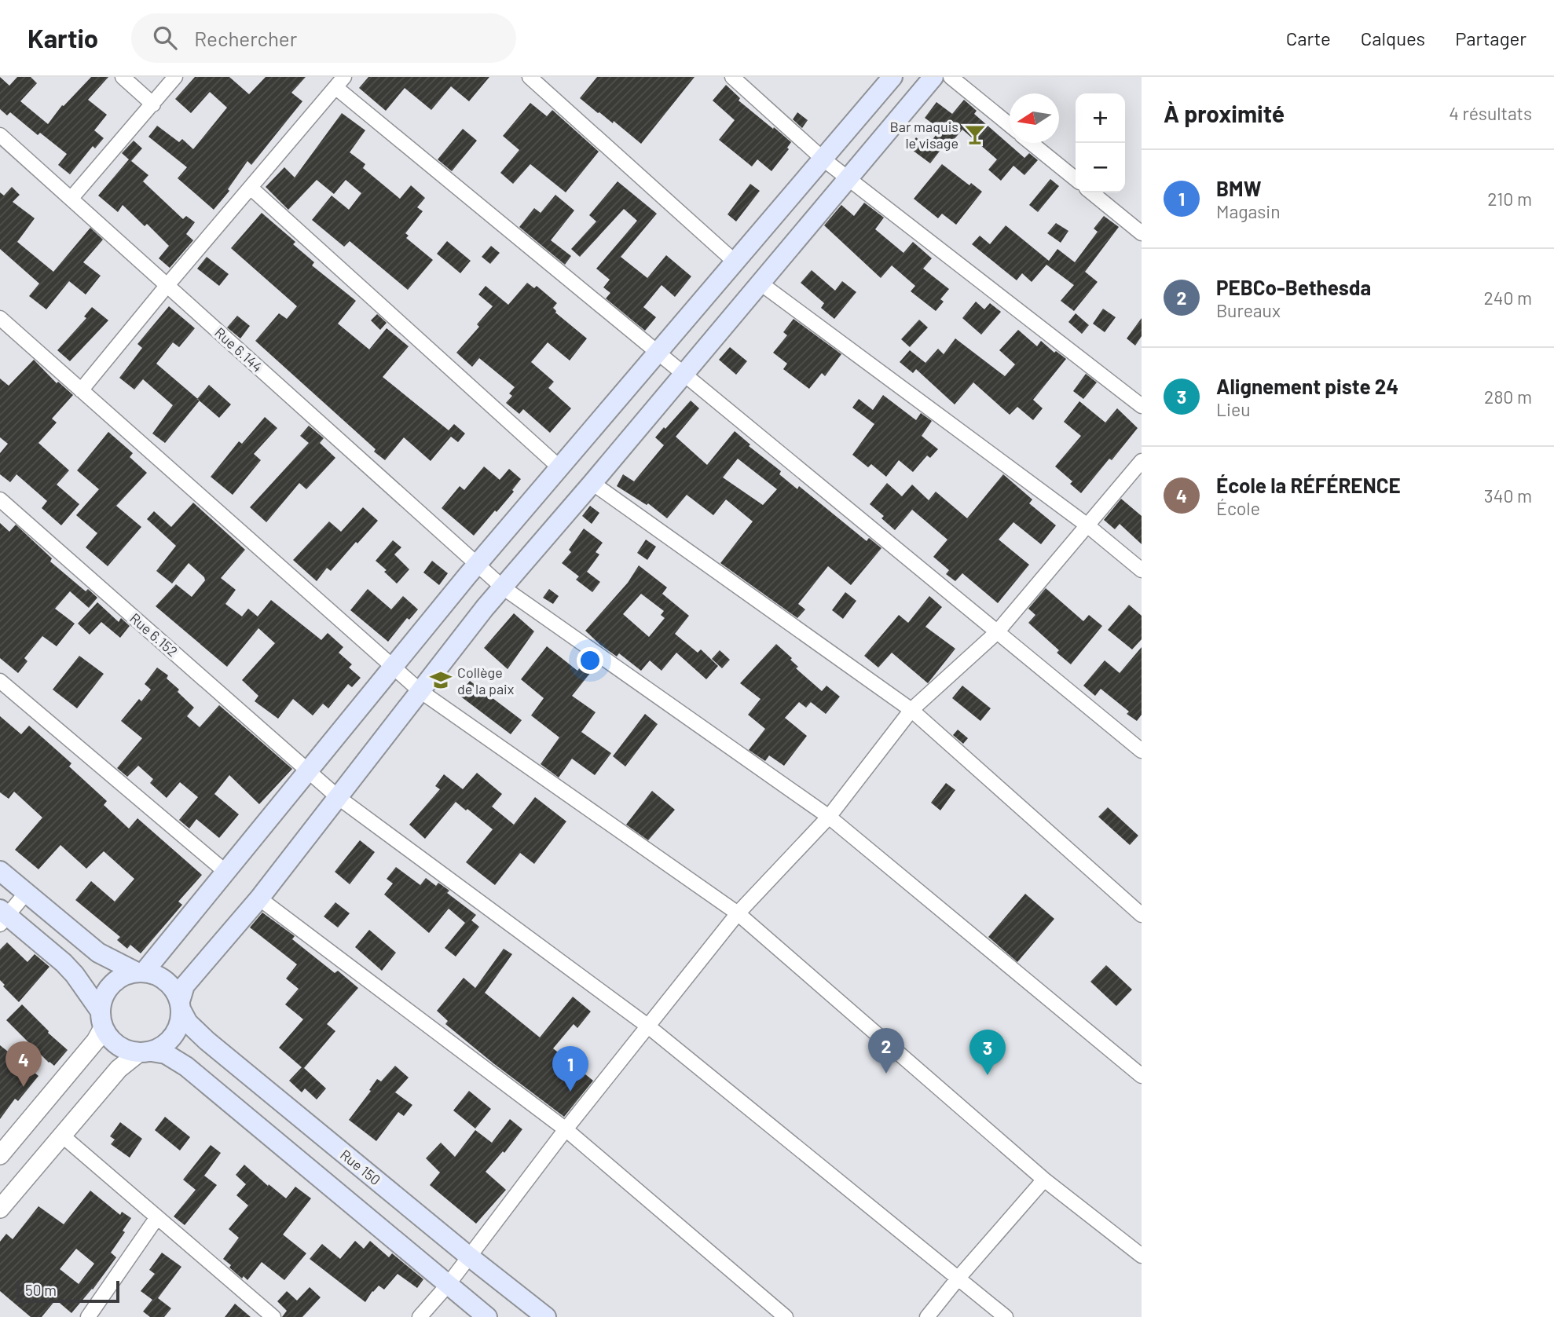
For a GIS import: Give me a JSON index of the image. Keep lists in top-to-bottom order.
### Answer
{
  "streets": {
    "main road": ["Rue 150"],
    "street": ["Rue 6.144", "Rue 6.152"]
  },
  "places": {
    "bar": ["Bar maquis le visage"],
    "school or university": ["Collège de la paix"]
  },
  "scale_bar": "50 m",
  "north": "left",
  "page": {
    "header": "Kartio",
    "search": "Rechercher",
    "nav": ["Carte", "Calques", "Partager"],
    "heading": ["À proximité", "4 résultats"],
    "map_buttons": ["+", "−"],
    "list": [
      {
        "mark": "1",
        "name": "BMW",
        "note": "Magasin",
        "value": "210 m"
      },
      {
        "mark": "2",
        "name": "PEBCo-Bethesda",
        "note": "Bureaux",
        "value": "240 m"
      },
      {
        "mark": "3",
        "name": "Alignement piste 24",
        "note": "Lieu",
        "value": "280 m"
      },
      {
        "mark": "4",
        "name": "École la RÉFÉRENCE",
        "note": "École",
        "value": "340 m"
      }
    ],
    "pins": [
      "2",
      "3",
      "4",
      "1"
    ],
    "scale": "50 m"
  }
}
